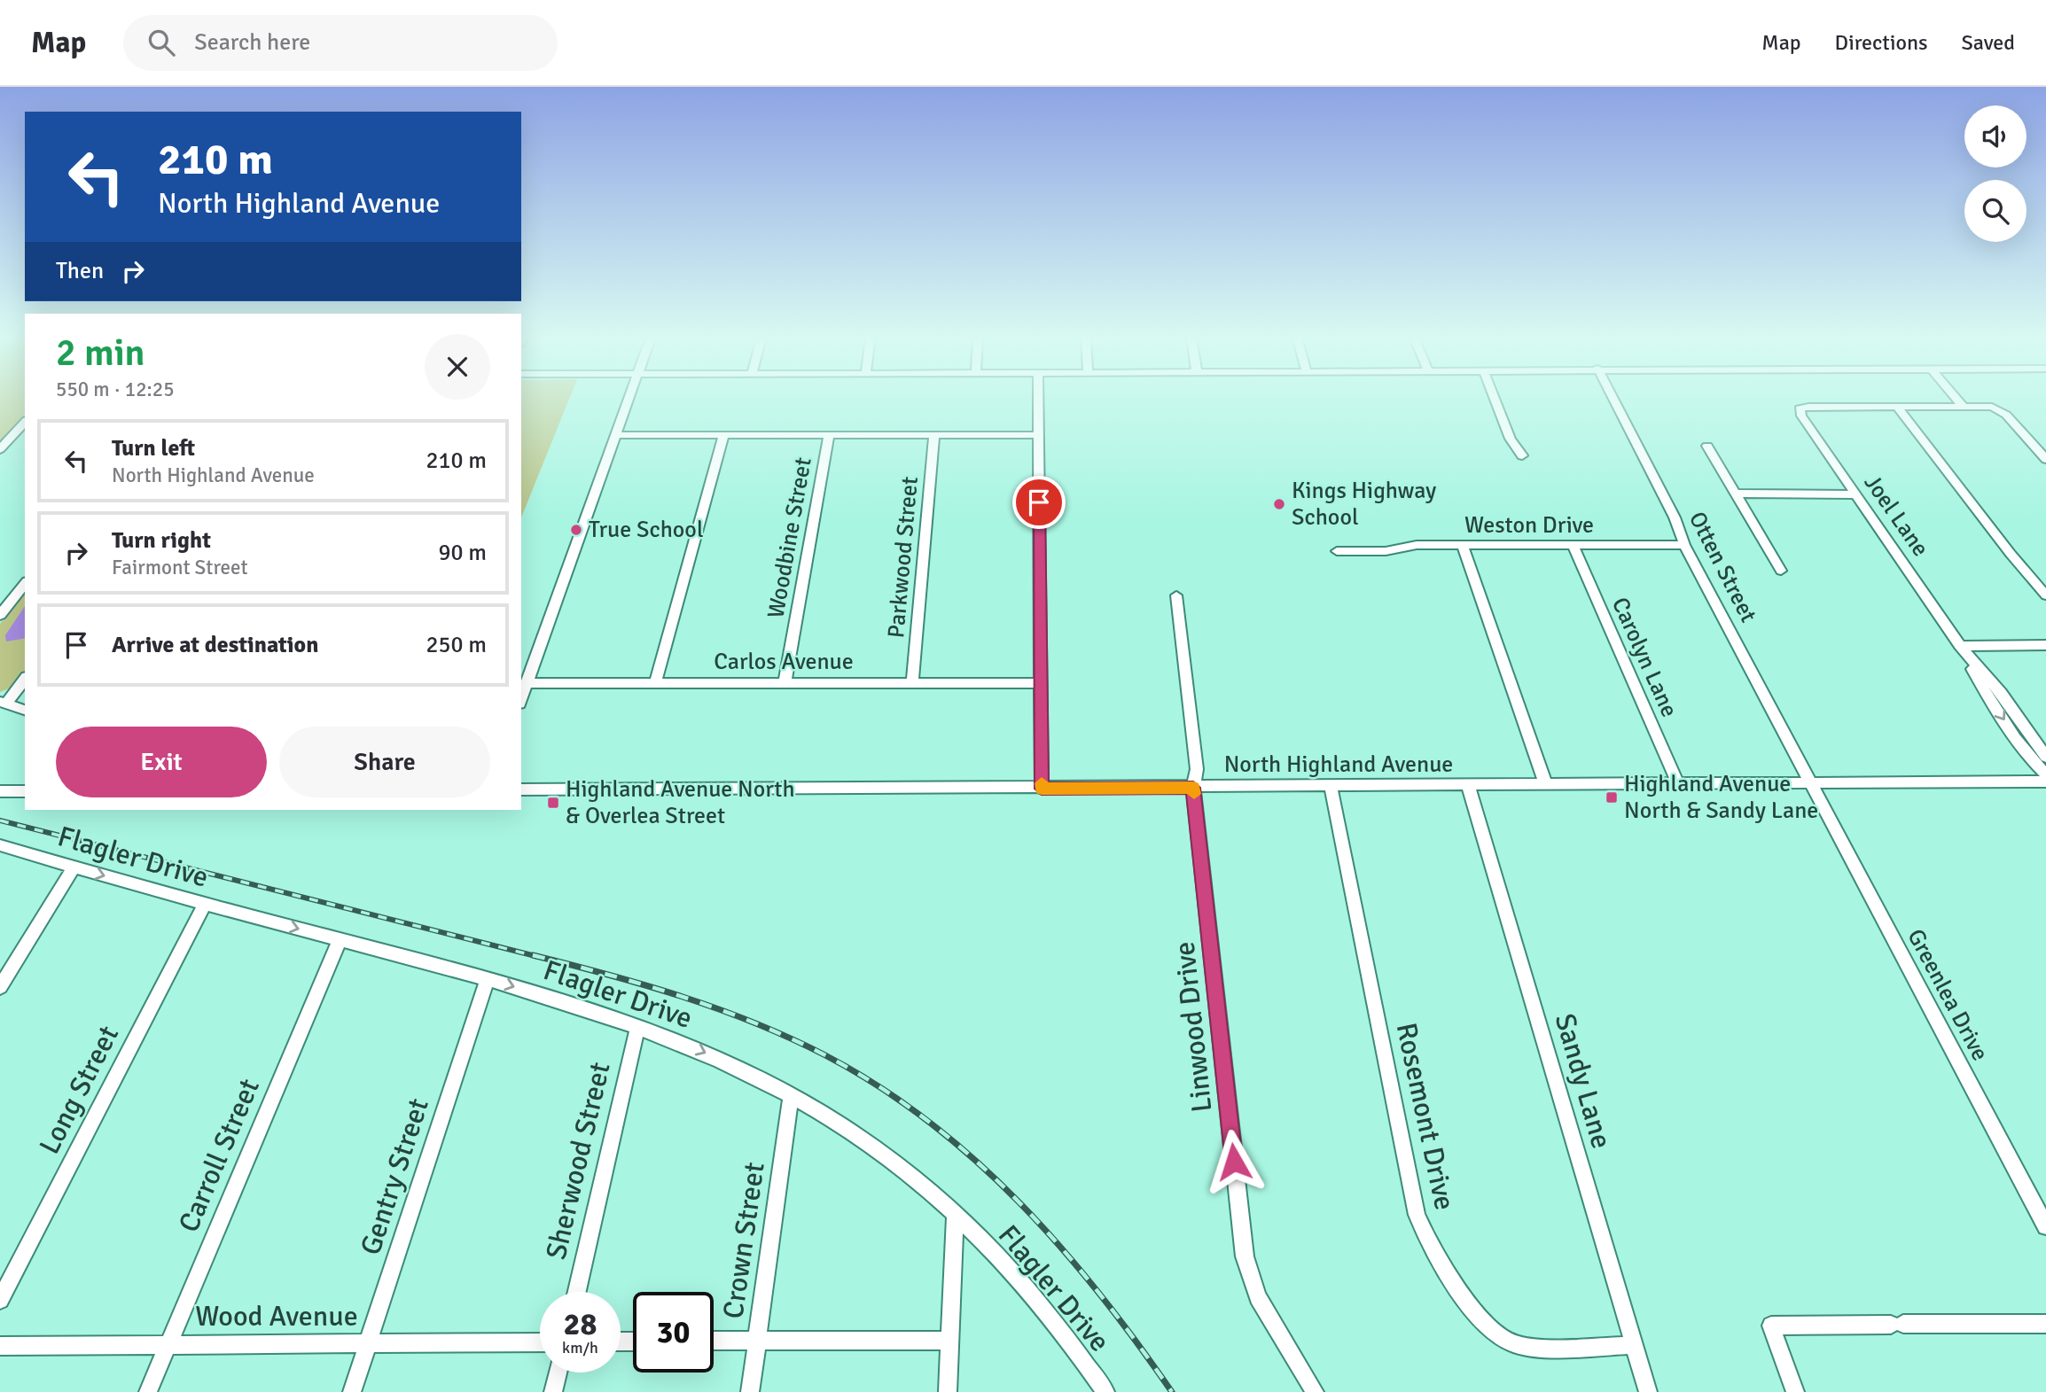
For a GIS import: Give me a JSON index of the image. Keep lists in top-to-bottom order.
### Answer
{
  "streets": {
    "street": [
      "Joel Lane",
      "Weston Drive",
      "Woodbine Street",
      "Parkwood Street",
      "Otten Street",
      "Carolyn Lane",
      "Carlos Avenue",
      "North Highland Avenue",
      "Flagler Drive",
      "Greenlea Drive",
      "Linwood Drive",
      "Sandy Lane",
      "Long Street",
      "Rosemont Drive",
      "Carroll Street",
      "Sherwood Street",
      "Gentry Street",
      "Crown Street",
      "Wood Avenue"
    ]
  },
  "crossings": [
    ["Weston Drive", "Otten Street"],
    ["Weston Drive", "Carolyn Lane"],
    ["Woodbine Street", "Carlos Avenue"],
    ["Parkwood Street", "Carlos Avenue"],
    ["Otten Street", "North Highland Avenue"],
    ["Otten Street", "Greenlea Drive"],
    ["Carolyn Lane", "North Highland Avenue"],
    ["North Highland Avenue", "Greenlea Drive"],
    ["North Highland Avenue", "Linwood Drive"],
    ["North Highland Avenue", "Sandy Lane"],
    ["North Highland Avenue", "Rosemont Drive"],
    ["Flagler Drive", "Long Street"],
    ["Flagler Drive", "Carroll Street"],
    ["Flagler Drive", "Sherwood Street"],
    ["Flagler Drive", "Gentry Street"],
    ["Flagler Drive", "Crown Street"],
    ["Sandy Lane", "Rosemont Drive"],
    ["Carroll Street", "Wood Avenue"],
    ["Gentry Street", "Wood Avenue"]
  ],
  "one_way": ["Flagler Drive"],
  "places": {
    "other": ["Kings Highway School", "True School"],
    "transit": ["Highland Avenue North & Sandy Lane", "Highland Avenue North & Overlea Street"]
  },
  "page": {
    "header": "Map",
    "search": "Search here",
    "nav": ["Map", "Directions", "Saved"],
    "turn": ["210 m", "North Highland Avenue"],
    "then": "Then",
    "heading": ["2 min", "550 m · 12:25"],
    "list": [
      {
        "name": "Turn left",
        "note": "North Highland Avenue",
        "value": "210 m"
      },
      {
        "name": "Turn right",
        "note": "Fairmont Street",
        "value": "90 m"
      },
      {
        "name": "Arrive at destination",
        "value": "250 m"
      }
    ],
    "buttons": ["Exit", "Share"],
    "speed": "28 km/h",
    "limit": "30"
  }
}
